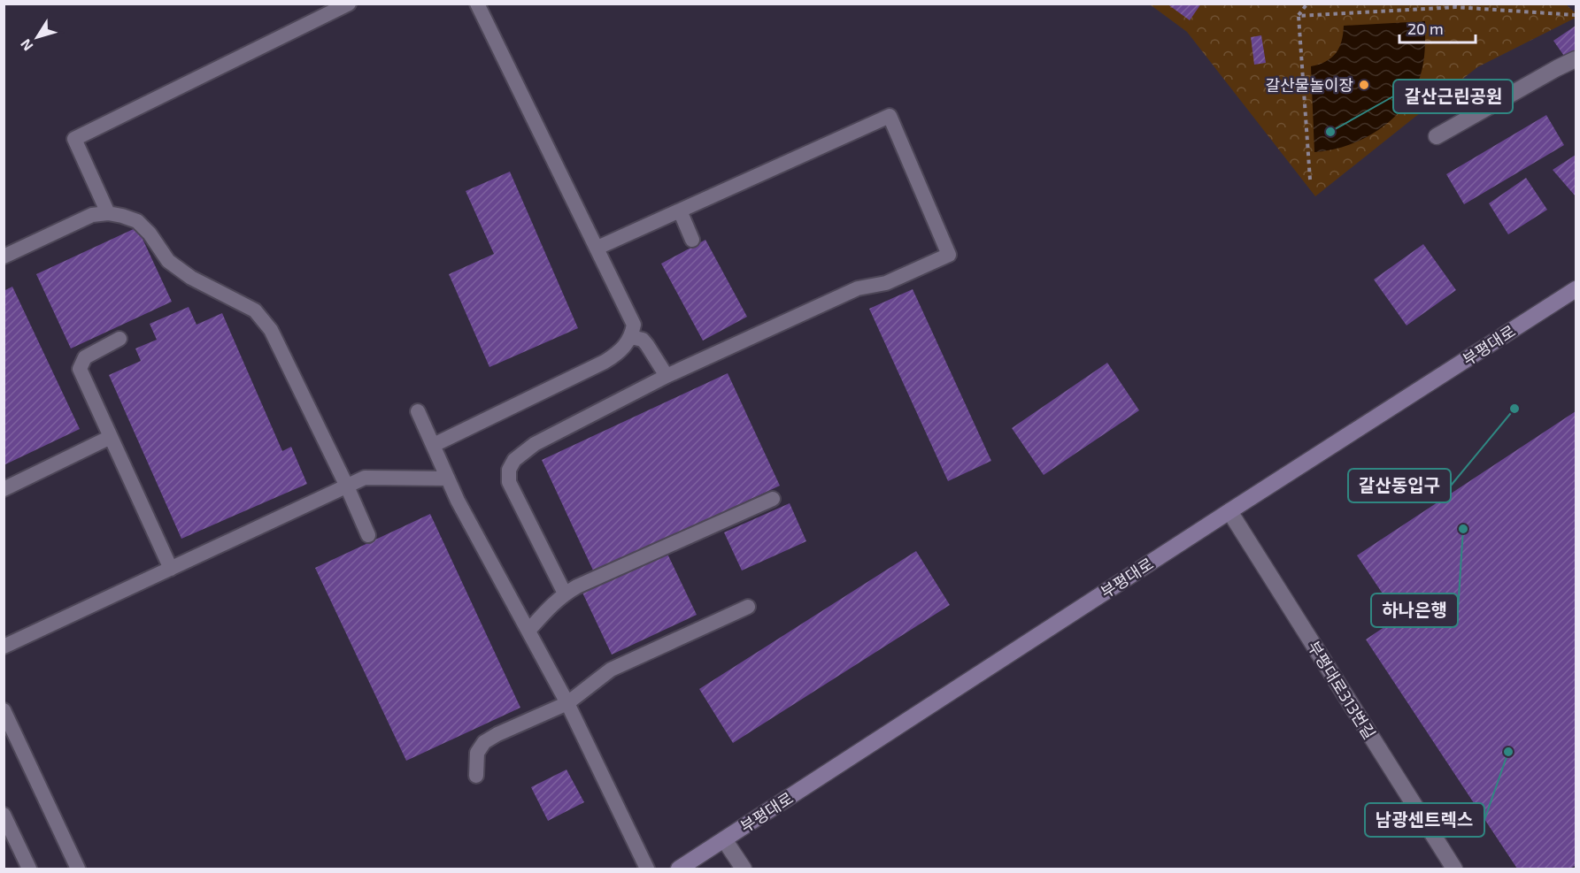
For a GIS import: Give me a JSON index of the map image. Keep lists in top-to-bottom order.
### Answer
{
  "streets": {
    "main road": ["부평대로"],
    "street": ["부평대로313번길"]
  },
  "crossings": [
    ["부평대로", "부평대로313번길"]
  ],
  "places": [
    "갈산물놀이장",
    "갈산근린공원",
    "갈산동입구",
    "하나은행",
    "남광센트렉스"
  ],
  "scale_bar": "20 m",
  "north": "bottom left"
}
